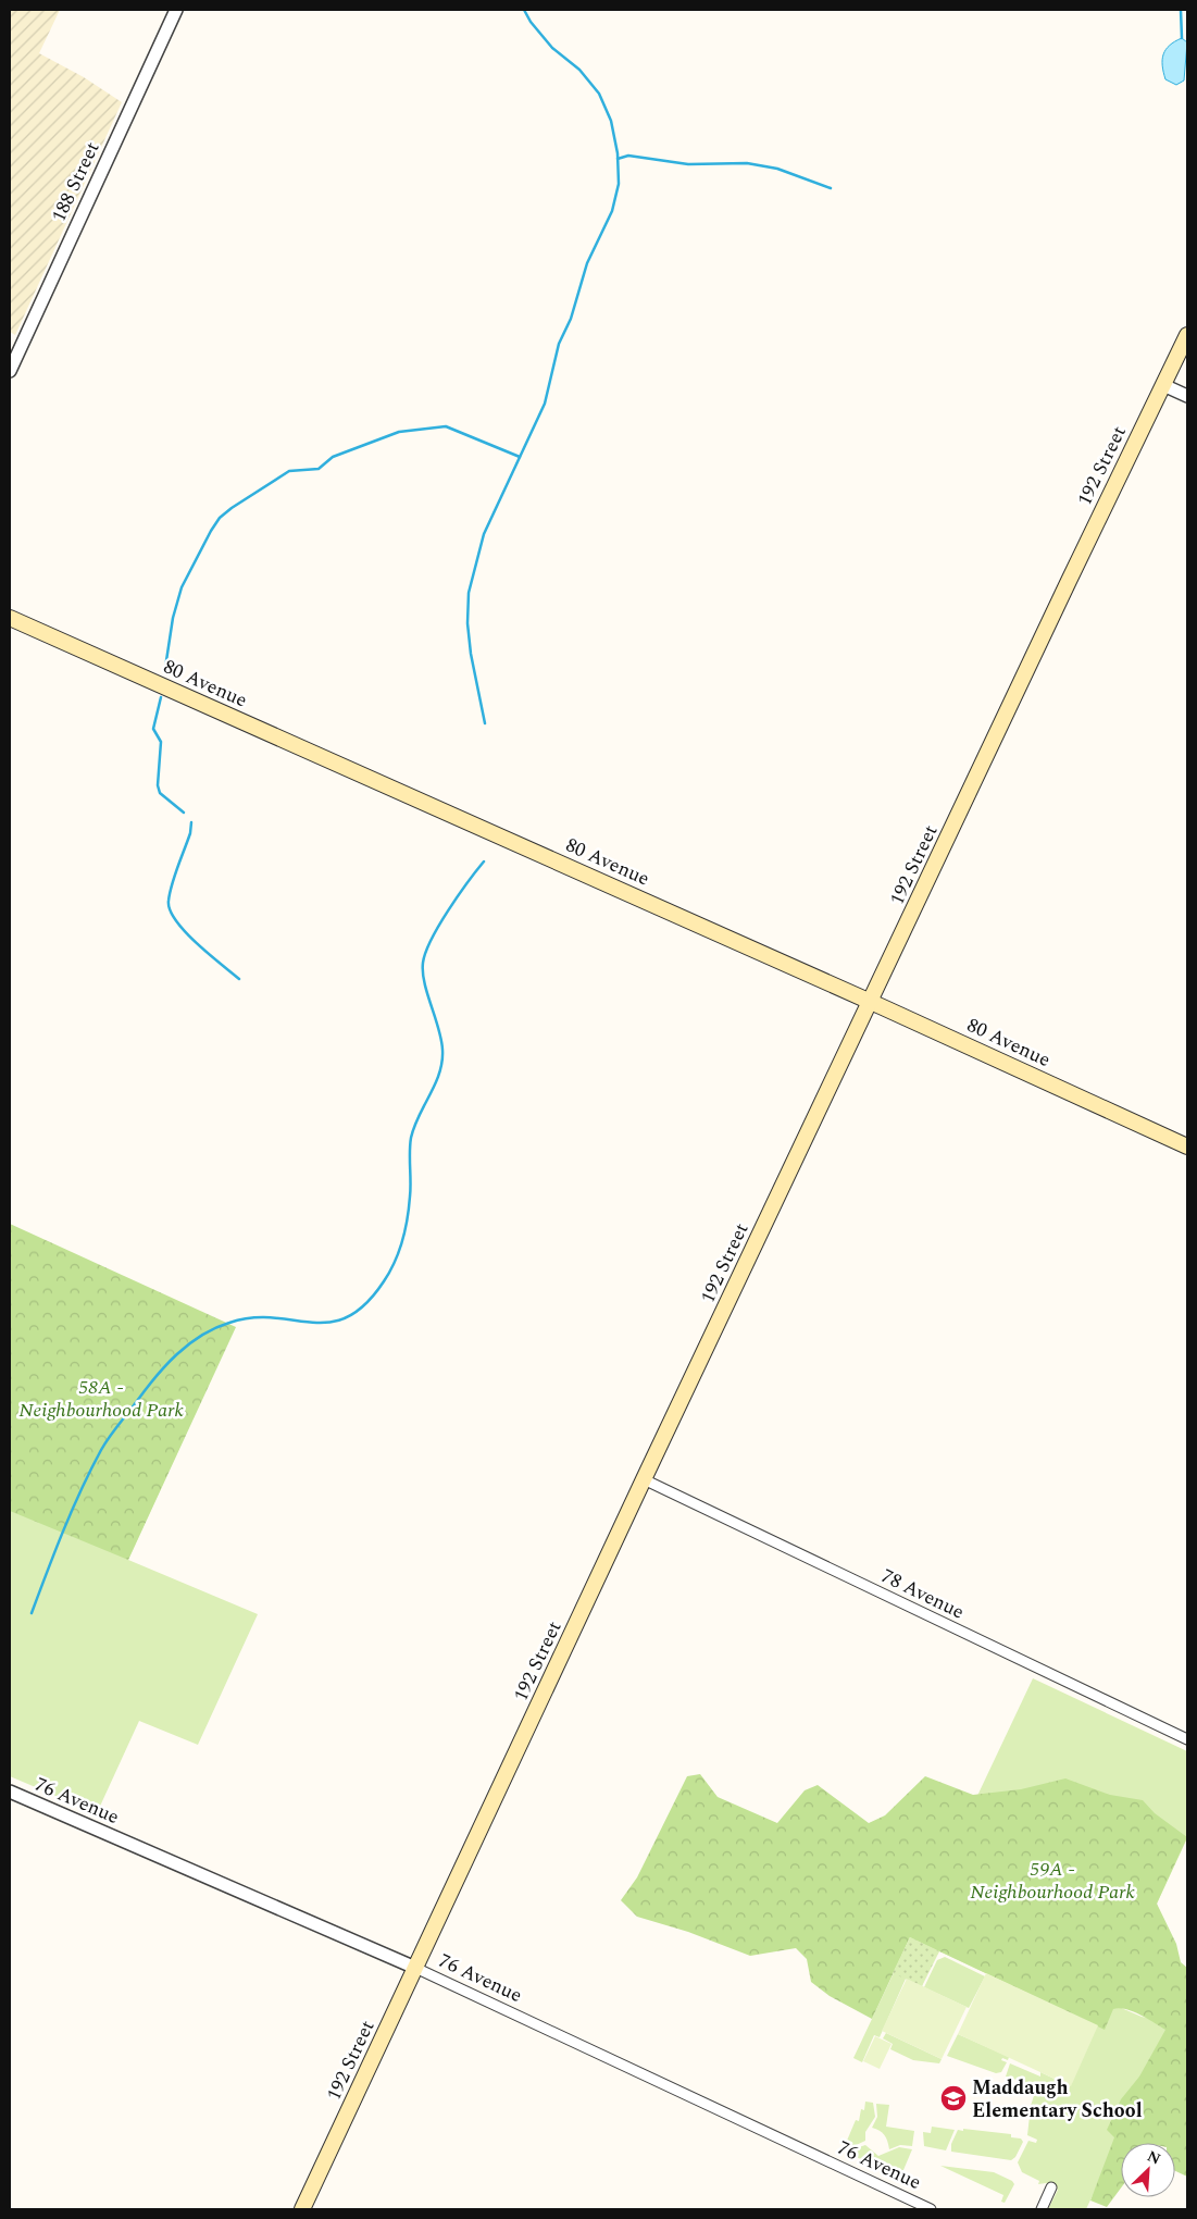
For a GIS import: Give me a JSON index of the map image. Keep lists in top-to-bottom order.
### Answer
{
  "streets": {
    "main road": ["192 Street", "80 Avenue"],
    "street": ["188 Street", "78 Avenue", "76 Avenue"]
  },
  "crossings": [
    ["192 Street", "80 Avenue"],
    ["192 Street", "78 Avenue"],
    ["192 Street", "76 Avenue"]
  ],
  "parks": ["58A - Neighbourhood Park", "59A - Neighbourhood Park"],
  "places": {
    "school or university": ["Maddaugh Elementary School"]
  },
  "north": "top right"
}
